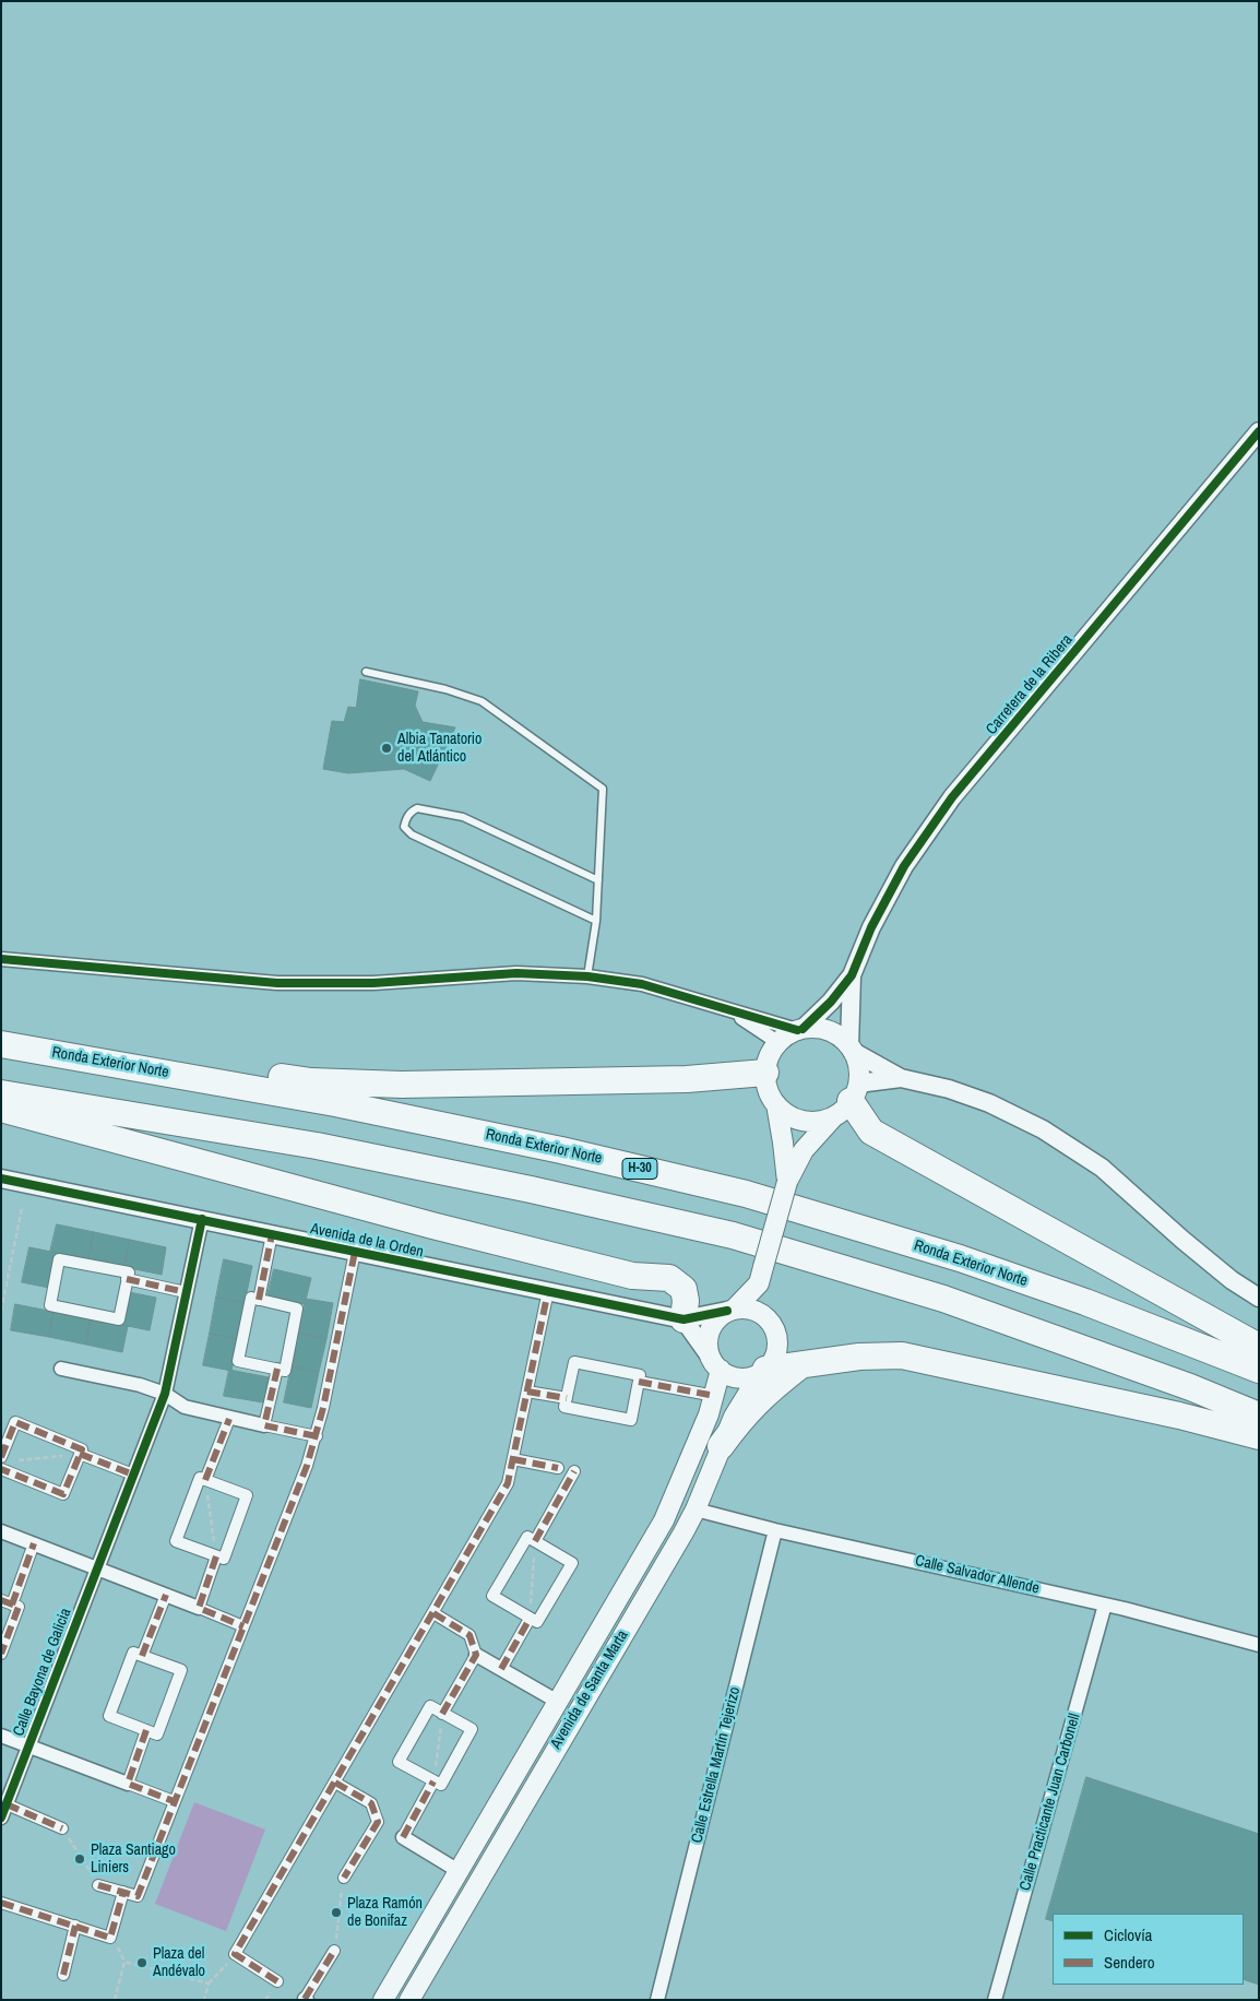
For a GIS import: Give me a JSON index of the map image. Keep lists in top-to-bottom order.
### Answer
{
  "streets": {
    "highway": ["Ronda Exterior Norte", "H-30"],
    "main road": ["Avenida de Santa Marta"],
    "street": [
      "Carretera de la Ribera",
      "Avenida de la Orden",
      "Calle Salvador Allende",
      "Calle Bayona de Galicia",
      "Calle Estrella Martín Tejerizo",
      "Calle Practicante Juan Carbonell"
    ]
  },
  "crossings": [
    ["Avenida de la Orden", "Calle Bayona de Galicia"],
    ["Avenida de la Orden", "Avenida de Santa Marta"],
    ["Calle Salvador Allende", "Avenida de Santa Marta"],
    ["Calle Salvador Allende", "Calle Estrella Martín Tejerizo"],
    ["Calle Salvador Allende", "Calle Practicante Juan Carbonell"]
  ],
  "places": [
    "Albia Tanatorio del Atlántico",
    "Plaza Santiago Liniers",
    "Plaza Ramón de Bonifaz",
    "Plaza del Andévalo"
  ],
  "legend": ["Ciclovía", "Sendero"]
}
